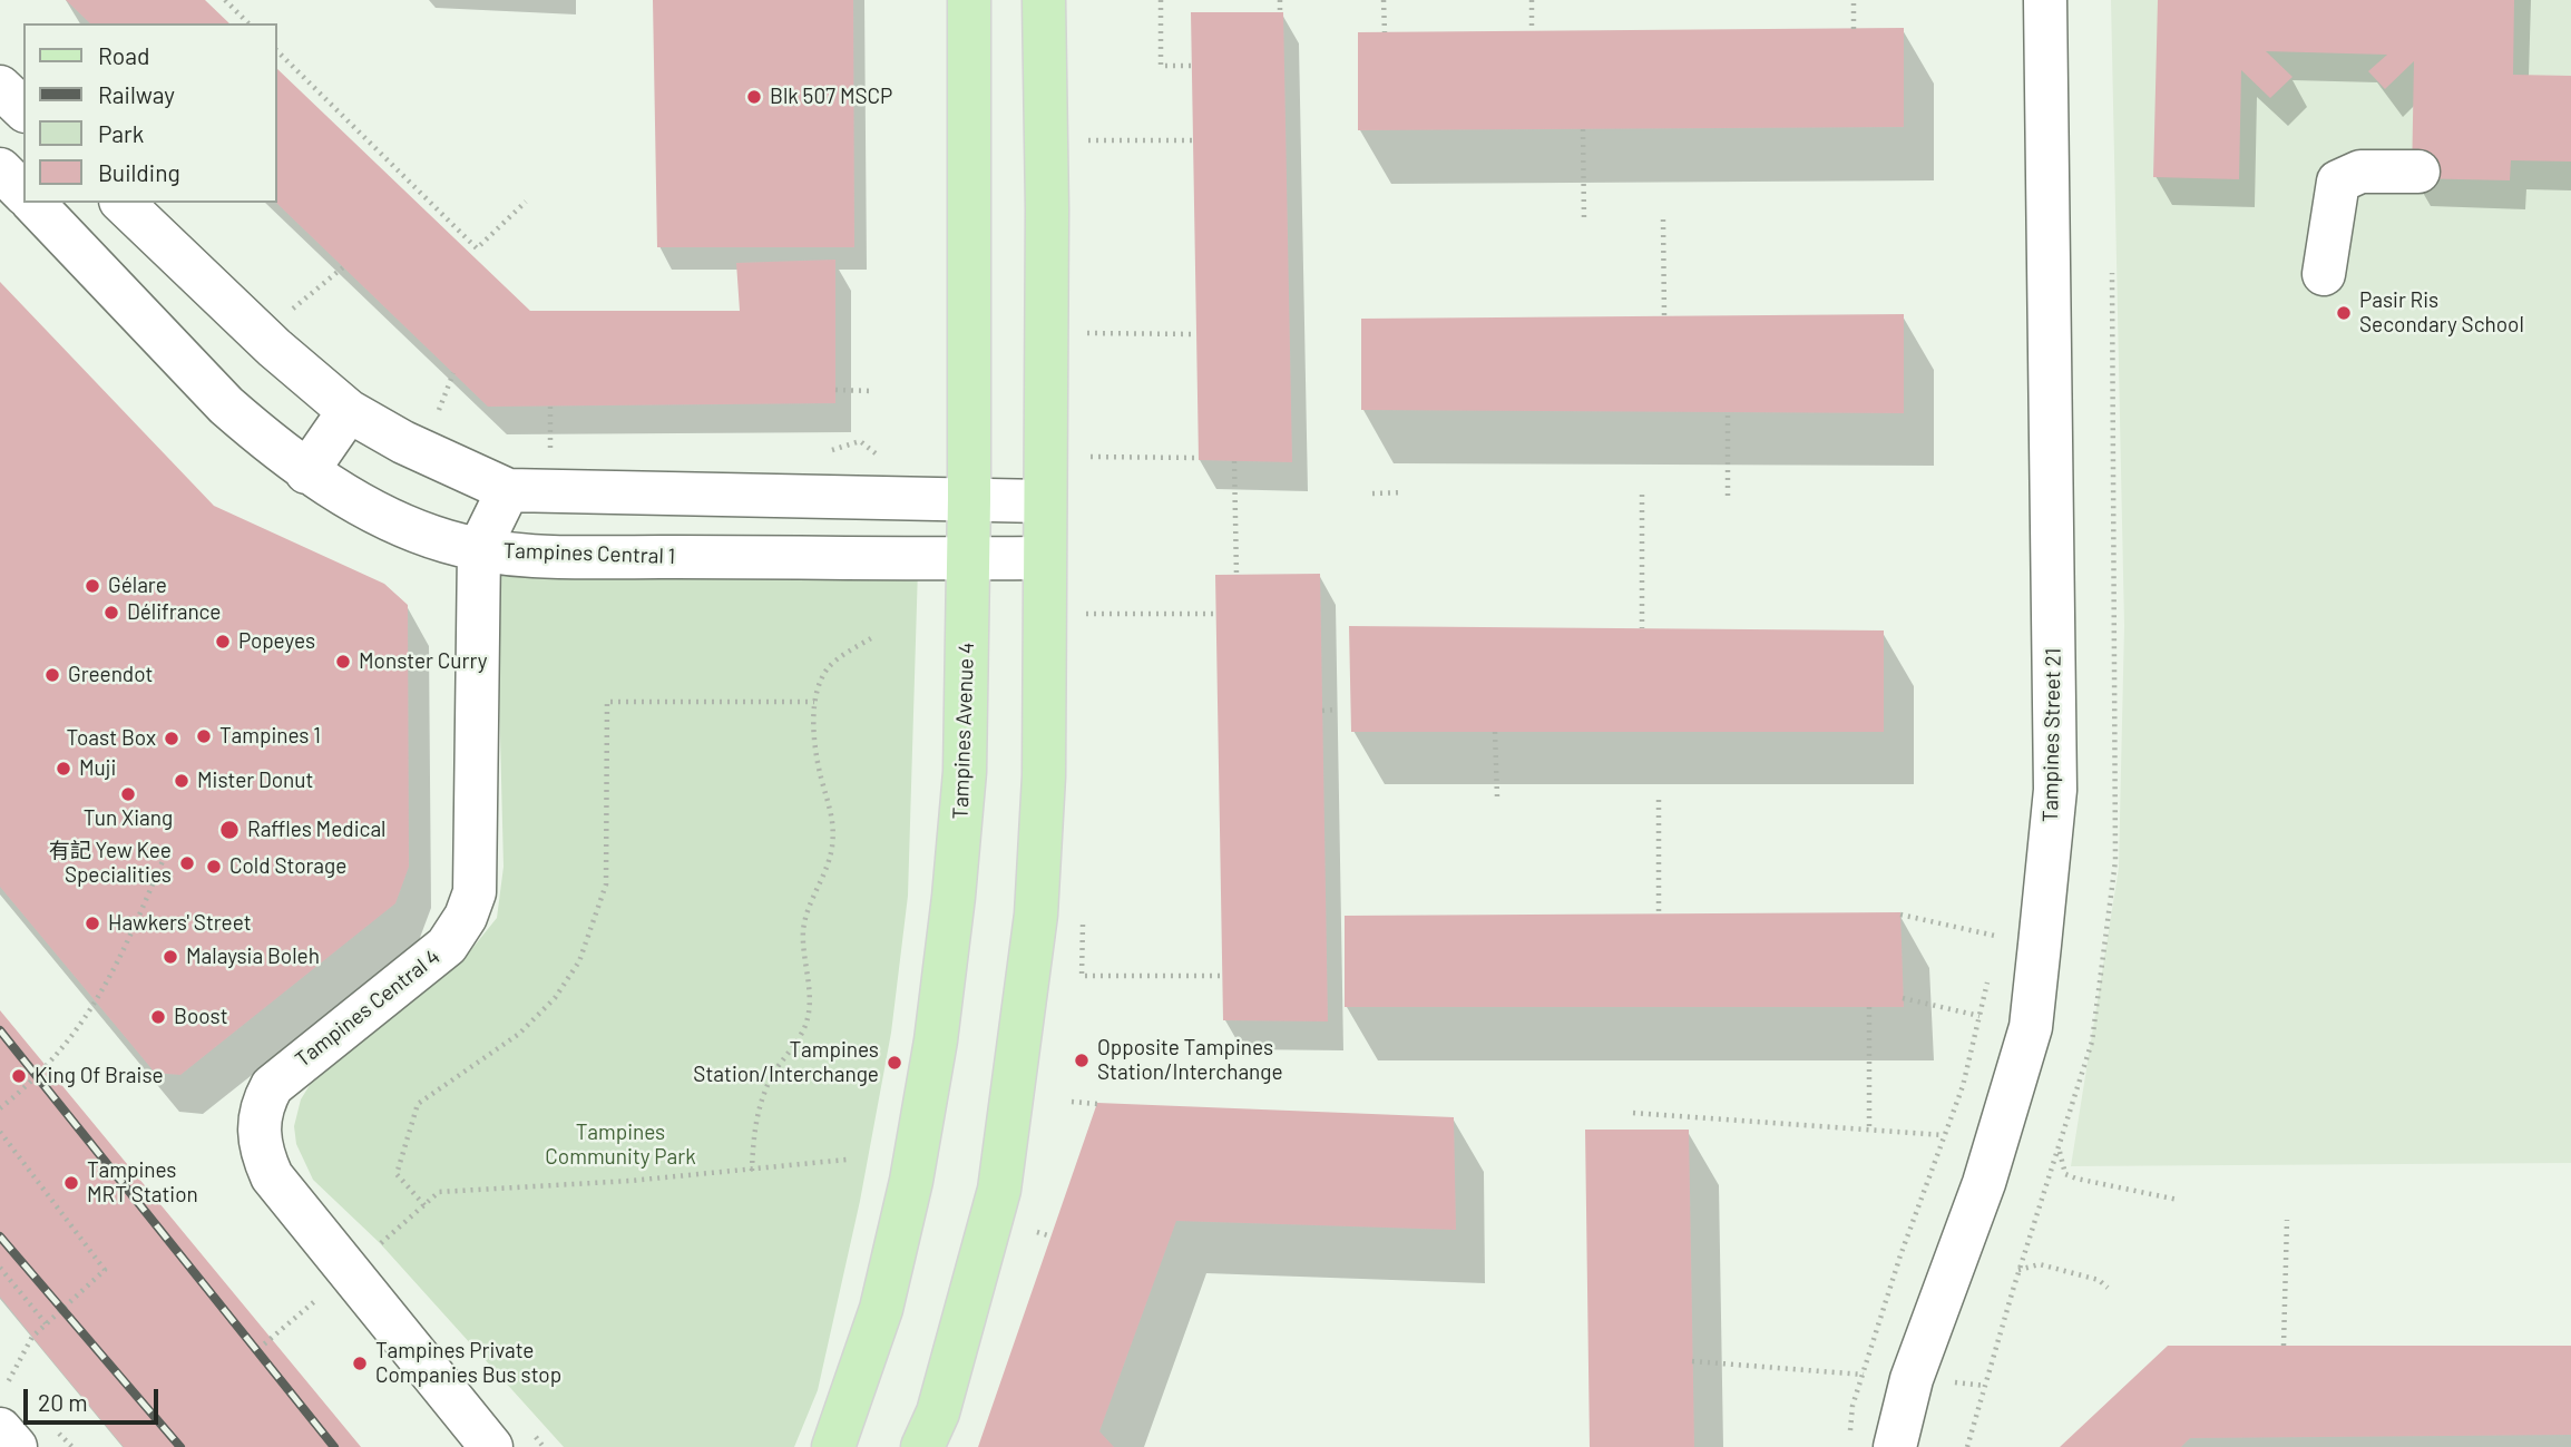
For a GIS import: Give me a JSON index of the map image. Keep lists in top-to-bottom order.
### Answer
{
  "streets": {
    "main road": ["Tampines Avenue 4"],
    "street": ["Tampines Central 1", "Tampines Street 21", "Tampines Central 4"]
  },
  "crossings": [
    ["Tampines Central 1", "Tampines Avenue 4"],
    ["Tampines Central 1", "Tampines Central 4"]
  ],
  "parks": ["Tampines Community Park"],
  "places": [
    "Blk 507 MSCP",
    "Pasir Ris Secondary School",
    "Gélare",
    "Délifrance",
    "Popeyes",
    "Monster Curry",
    "Greendot",
    "Tampines 1",
    "Toast Box",
    "Muji",
    "Mister Donut",
    "Tun Xiang",
    "Raffles Medical",
    "有記 Yew Kee Specialities",
    "Cold Storage",
    "Hawkers' Street",
    "Malaysia Boleh",
    "Boost",
    "Opposite Tampines Station/Interchange",
    "Tampines Station/Interchange",
    "King Of Braise",
    "Tampines MRT Station",
    "Tampines Private Companies Bus stop"
  ],
  "legend": [
    "Road",
    "Railway",
    "Park",
    "Building"
  ],
  "scale_bar": "20 m"
}
